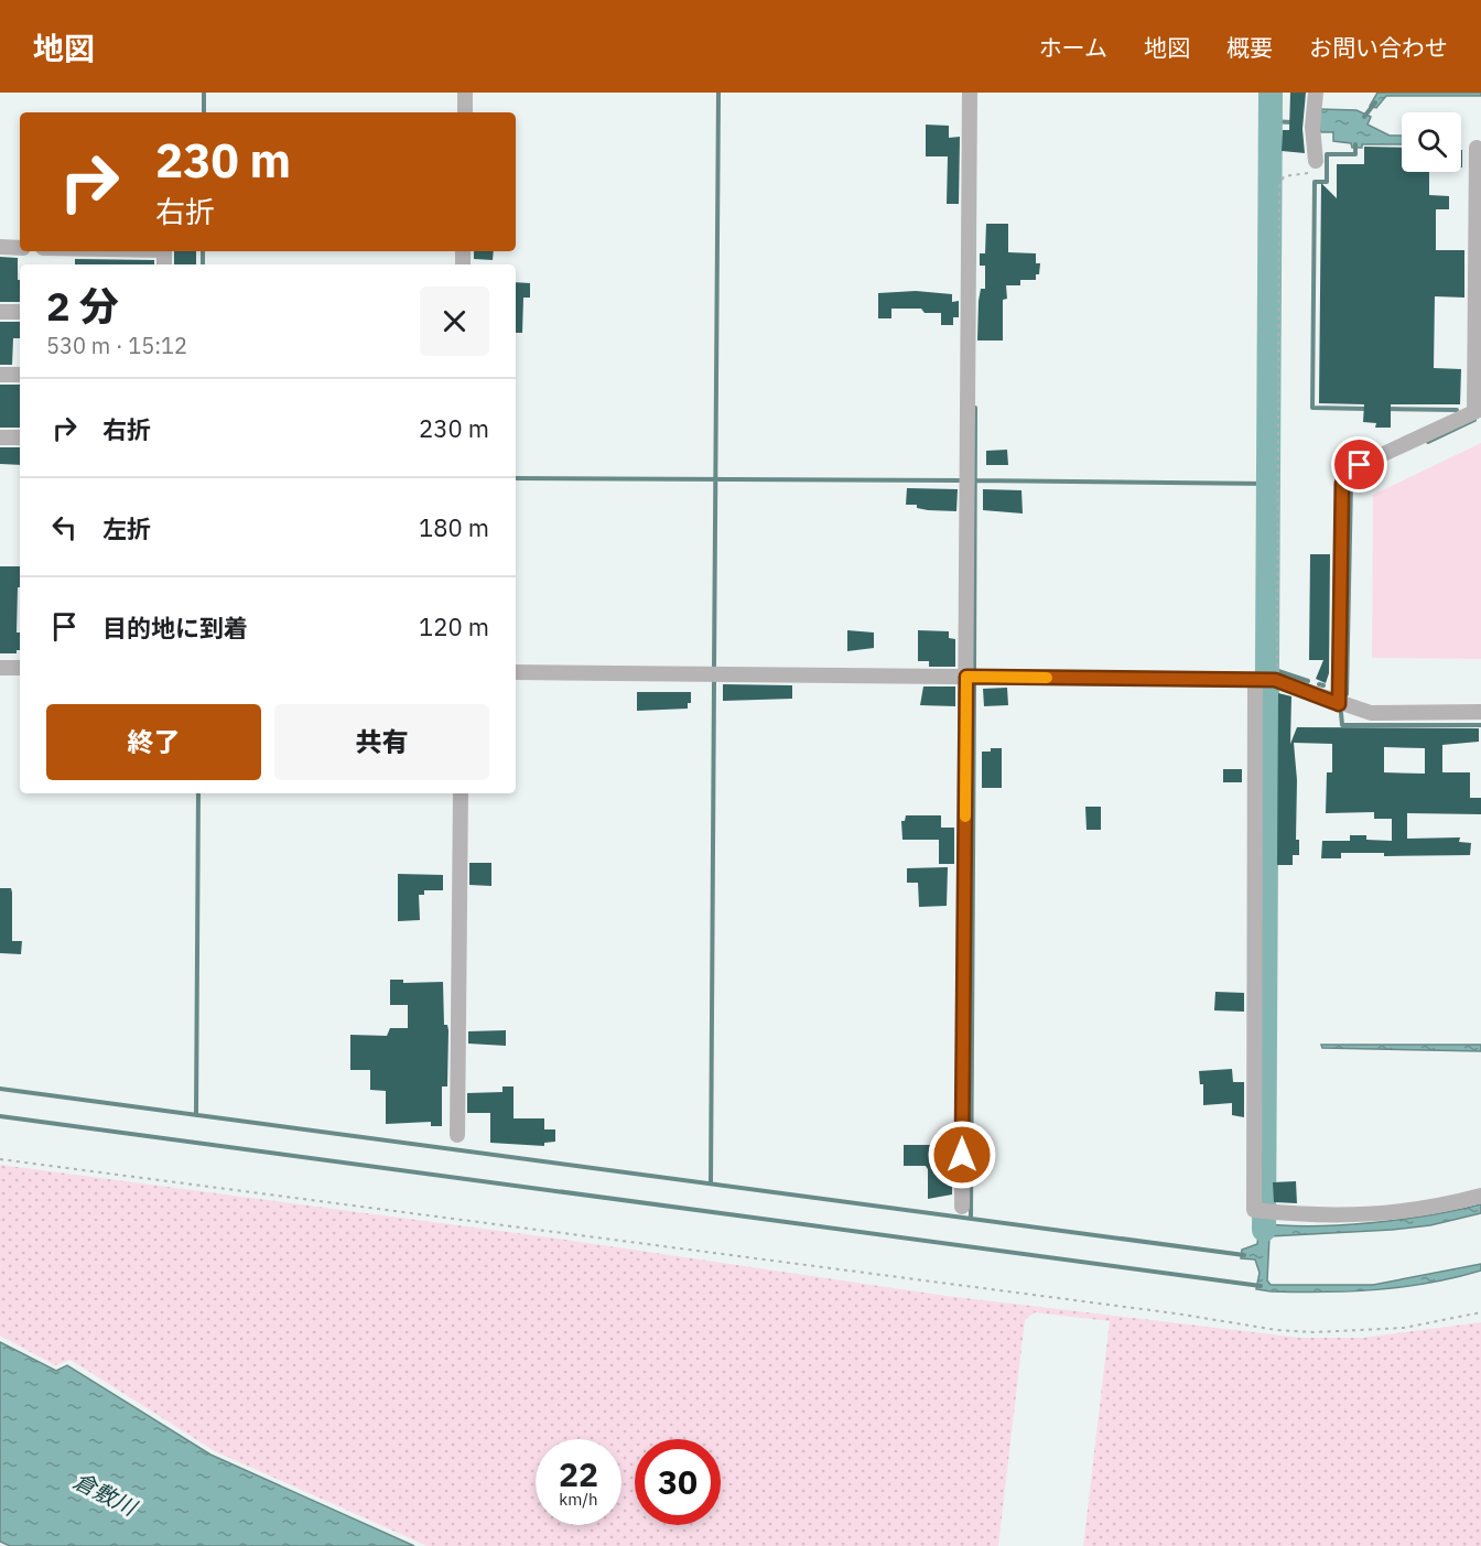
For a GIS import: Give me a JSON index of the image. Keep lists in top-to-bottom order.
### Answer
{
  "water": ["倉敷川"],
  "page": {
    "header": "地図",
    "nav": [
      "ホーム",
      "地図",
      "概要",
      "お問い合わせ"
    ],
    "turn": ["230 m", "右折"],
    "heading": ["2 分", "530 m · 15:12"],
    "list": [
      {
        "name": "右折",
        "value": "230 m"
      },
      {
        "name": "左折",
        "value": "180 m"
      },
      {
        "name": "目的地に到着",
        "value": "120 m"
      }
    ],
    "buttons": ["終了", "共有"],
    "speed": "22 km/h",
    "limit": "30"
  }
}
